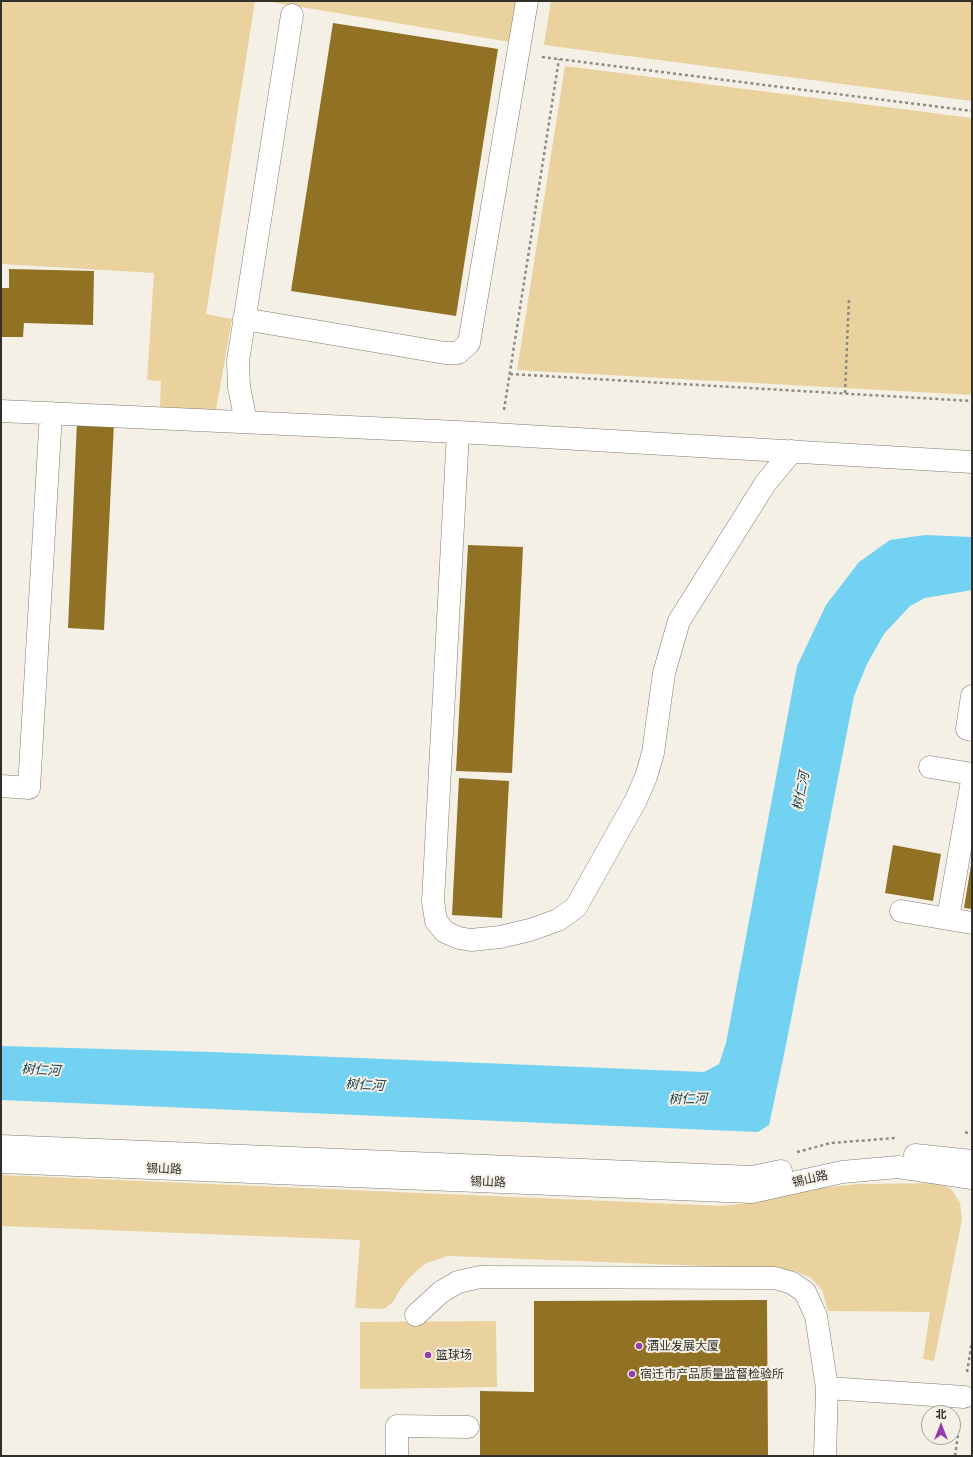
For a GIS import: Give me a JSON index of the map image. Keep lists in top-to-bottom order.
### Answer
{
  "streets": {
    "street": ["锡山路"]
  },
  "water": ["树仁河"],
  "places": ["酒业发展大厦", "篮球场", "宿迁市产品质量监督检验所"],
  "north": "top"
}
